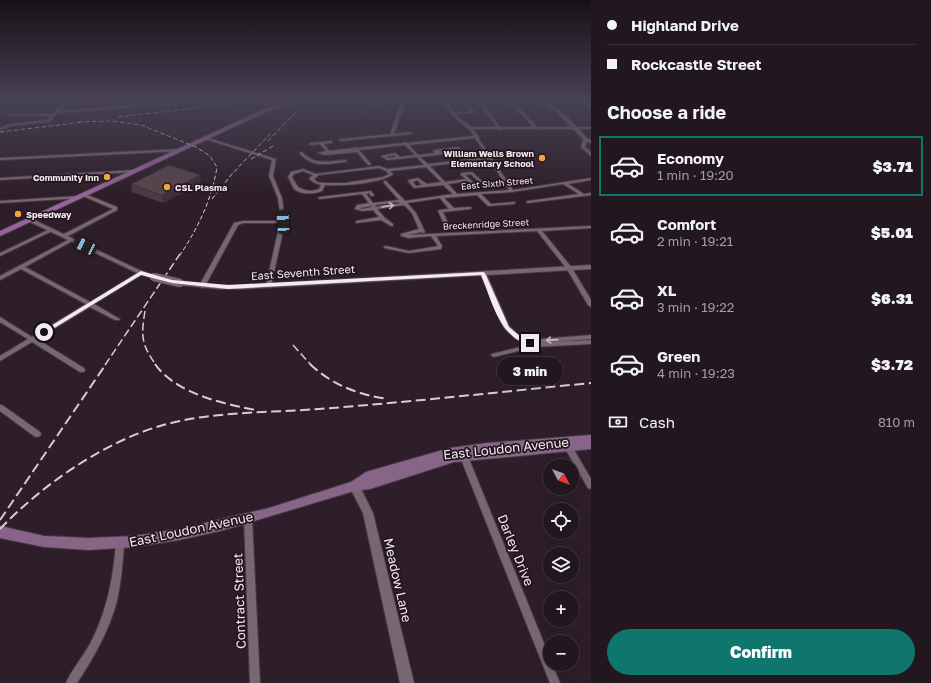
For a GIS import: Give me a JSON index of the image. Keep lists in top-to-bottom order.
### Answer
{
  "streets": {
    "main road": ["East Loudon Avenue"],
    "street": [
      "East Sixth Street",
      "Breckenridge Street",
      "East Seventh Street",
      "Darley Drive",
      "Meadow Lane",
      "Contract Street"
    ]
  },
  "crossings": [
    ["East Loudon Avenue", "Darley Drive"],
    ["East Loudon Avenue", "Meadow Lane"],
    ["East Loudon Avenue", "Contract Street"]
  ],
  "places": [
    "William Wells Brown Elementary School",
    "Community Inn",
    "CSL Plasma",
    "Speedway"
  ],
  "north": "bottom right",
  "page": {
    "banner": ["Highland Drive", "Rockcastle Street"],
    "heading": "Choose a ride",
    "list": [
      {
        "name": "Economy",
        "note": "1 min · 19:20",
        "value": "$3.71"
      },
      {
        "name": "Comfort",
        "note": "2 min · 19:21",
        "value": "$5.01"
      },
      {
        "name": "XL",
        "note": "3 min · 19:22",
        "value": "$6.31"
      },
      {
        "name": "Green",
        "note": "4 min · 19:23",
        "value": "$3.72"
      }
    ],
    "bubble": "3 min",
    "pay": ["Cash", "810 m"],
    "map_buttons": ["+", "−"],
    "buttons": "Confirm"
  }
}
